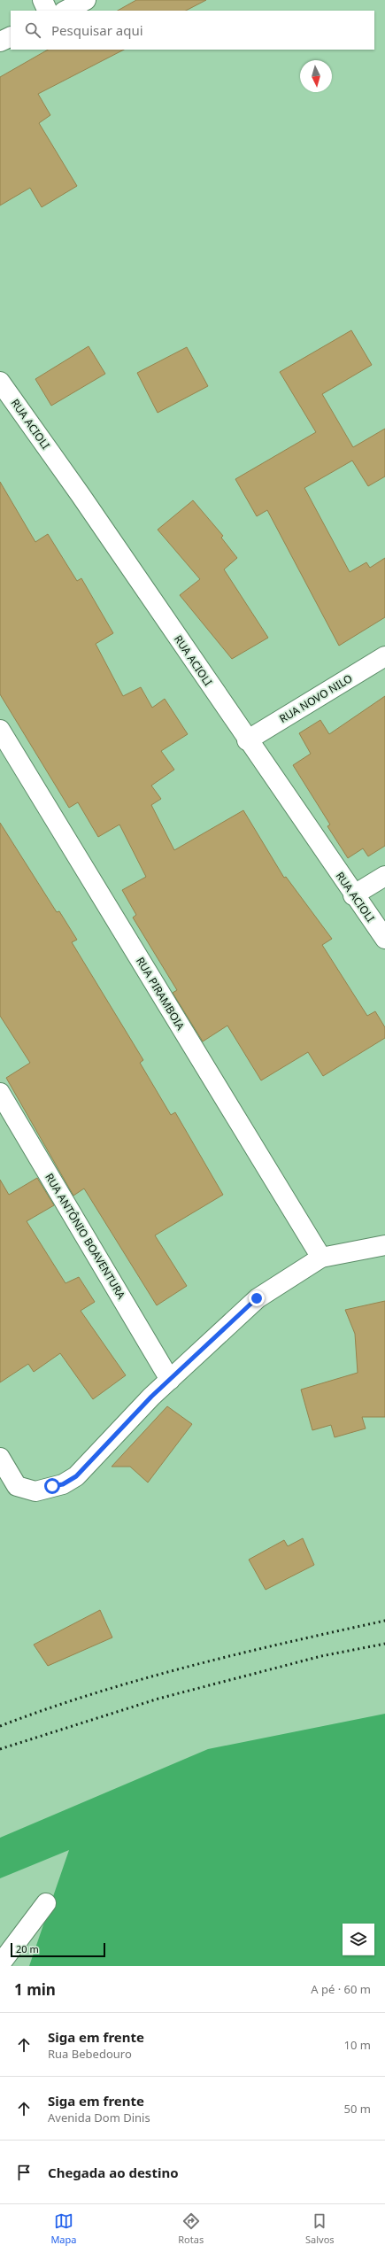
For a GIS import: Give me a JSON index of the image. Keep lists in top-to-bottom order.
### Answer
{
  "streets": {
    "street": [
      "RUA ACIOLI",
      "RUA NOVO NILO",
      "RUA PIRAMBOIA",
      "RUA ANTÔNIO BOAVENTURA"
    ]
  },
  "crossings": [
    ["RUA ACIOLI", "RUA NOVO NILO"]
  ],
  "scale_bar": "20 m",
  "north": "bottom",
  "page": {
    "search": "Pesquisar aqui",
    "scale": "20 m",
    "heading": ["1 min", "A pé · 60 m"],
    "list": [
      ["Siga em frente", "Rua Bebedouro", "10 m"],
      ["Siga em frente", "Avenida Dom Dinis", "50 m"],
      "Chegada ao destino"
    ],
    "nav": ["Mapa", "Rotas", "Salvos"]
  }
}
